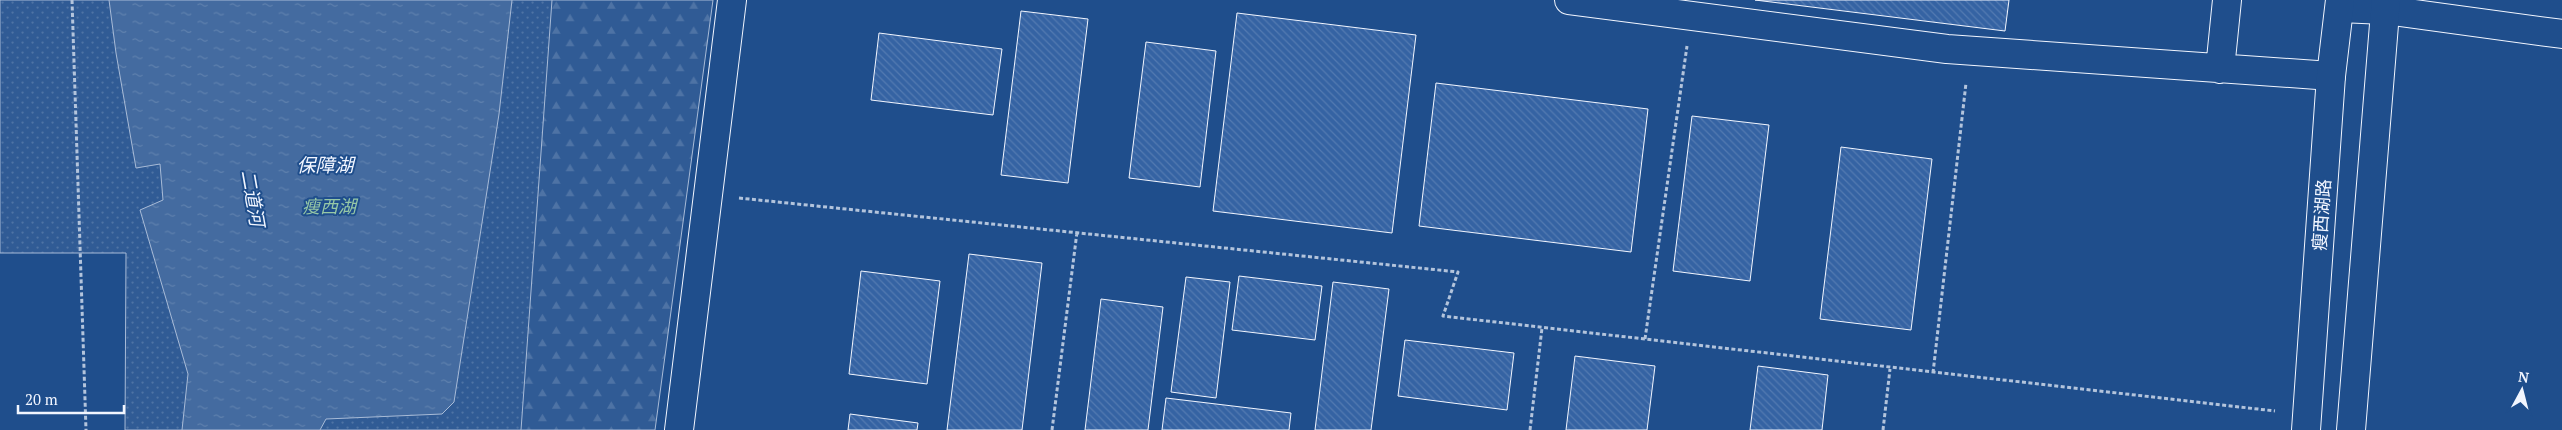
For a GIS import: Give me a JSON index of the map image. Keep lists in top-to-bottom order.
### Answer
{
  "streets": {
    "main road": ["瘦西湖路"]
  },
  "water": ["保障湖", "二道河"],
  "parks": ["瘦西湖"],
  "scale_bar": "20 m",
  "north": "top"
}
